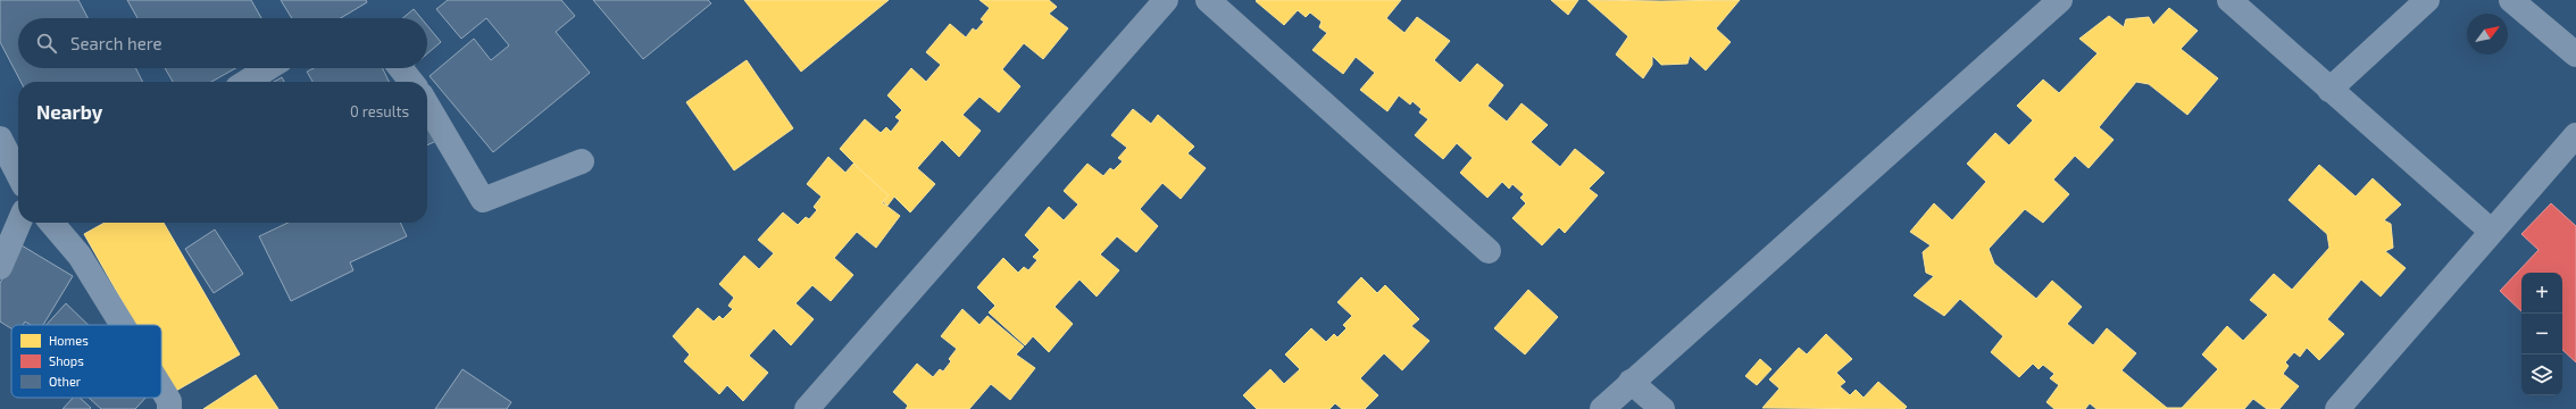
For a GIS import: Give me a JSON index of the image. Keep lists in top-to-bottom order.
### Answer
{
  "legend": ["Homes", "Shops", "Other"],
  "north": "top right",
  "page": {
    "search": "Search here",
    "heading": ["Nearby", "0 results"],
    "map_buttons": ["+", "−"]
  }
}
